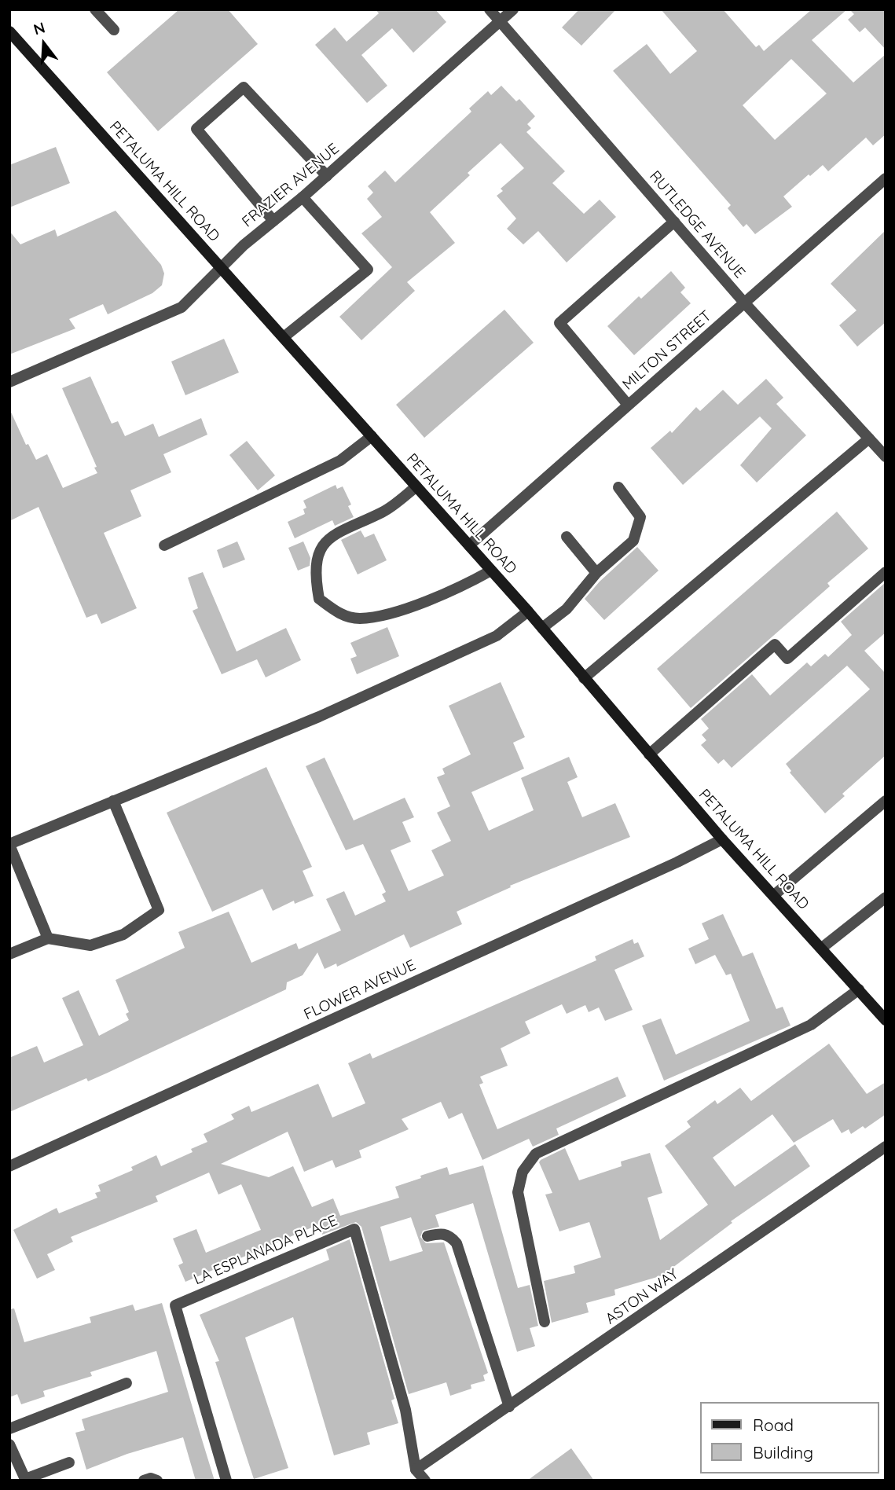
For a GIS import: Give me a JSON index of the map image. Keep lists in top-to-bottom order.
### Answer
{
  "streets": {
    "main road": ["PETALUMA HILL ROAD"],
    "street": [
      "FRAZIER AVENUE",
      "RUTLEDGE AVENUE",
      "MILTON STREET",
      "FLOWER AVENUE",
      "LA ESPLANADA PLACE",
      "ASTON WAY"
    ]
  },
  "crossings": [
    ["PETALUMA HILL ROAD", "FRAZIER AVENUE"],
    ["PETALUMA HILL ROAD", "MILTON STREET"],
    ["PETALUMA HILL ROAD", "FLOWER AVENUE"],
    ["FRAZIER AVENUE", "RUTLEDGE AVENUE"],
    ["RUTLEDGE AVENUE", "MILTON STREET"],
    ["LA ESPLANADA PLACE", "ASTON WAY"]
  ],
  "legend": ["Road", "Building"],
  "north": "top"
}
